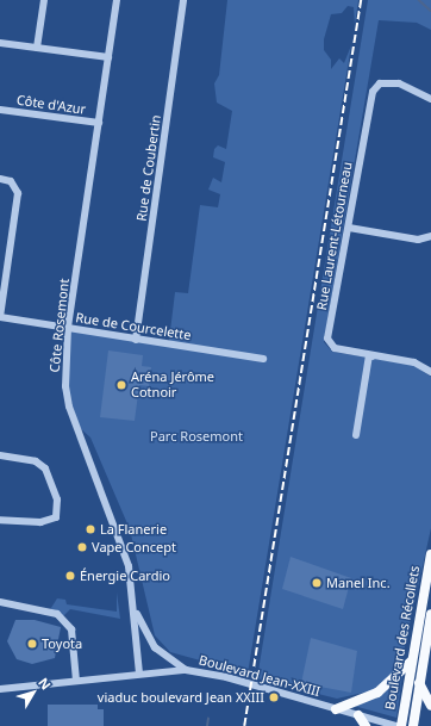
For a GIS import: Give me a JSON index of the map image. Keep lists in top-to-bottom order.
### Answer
{
  "streets": {
    "main road": ["Boulevard des Récollets"],
    "street": [
      "Côte d'Azur",
      "Rue de Coubertin",
      "Rue Laurent-Létourneau",
      "Côte Rosemont",
      "Rue de Courcelette",
      "Boulevard Jean-XXIII"
    ]
  },
  "crossings": [
    ["Côte d'Azur", "Côte Rosemont"],
    ["Rue de Coubertin", "Rue de Courcelette"],
    ["Côte Rosemont", "Rue de Courcelette"],
    ["Côte Rosemont", "Boulevard Jean-XXIII"]
  ],
  "parks": ["Parc Rosemont"],
  "places": [
    "Aréna Jérôme Cotnoir",
    "La Flanerie",
    "Vape Concept",
    "Énergie Cardio",
    "Manel Inc.",
    "Toyota",
    "viaduc boulevard Jean XXIII"
  ],
  "north": "top right"
}
